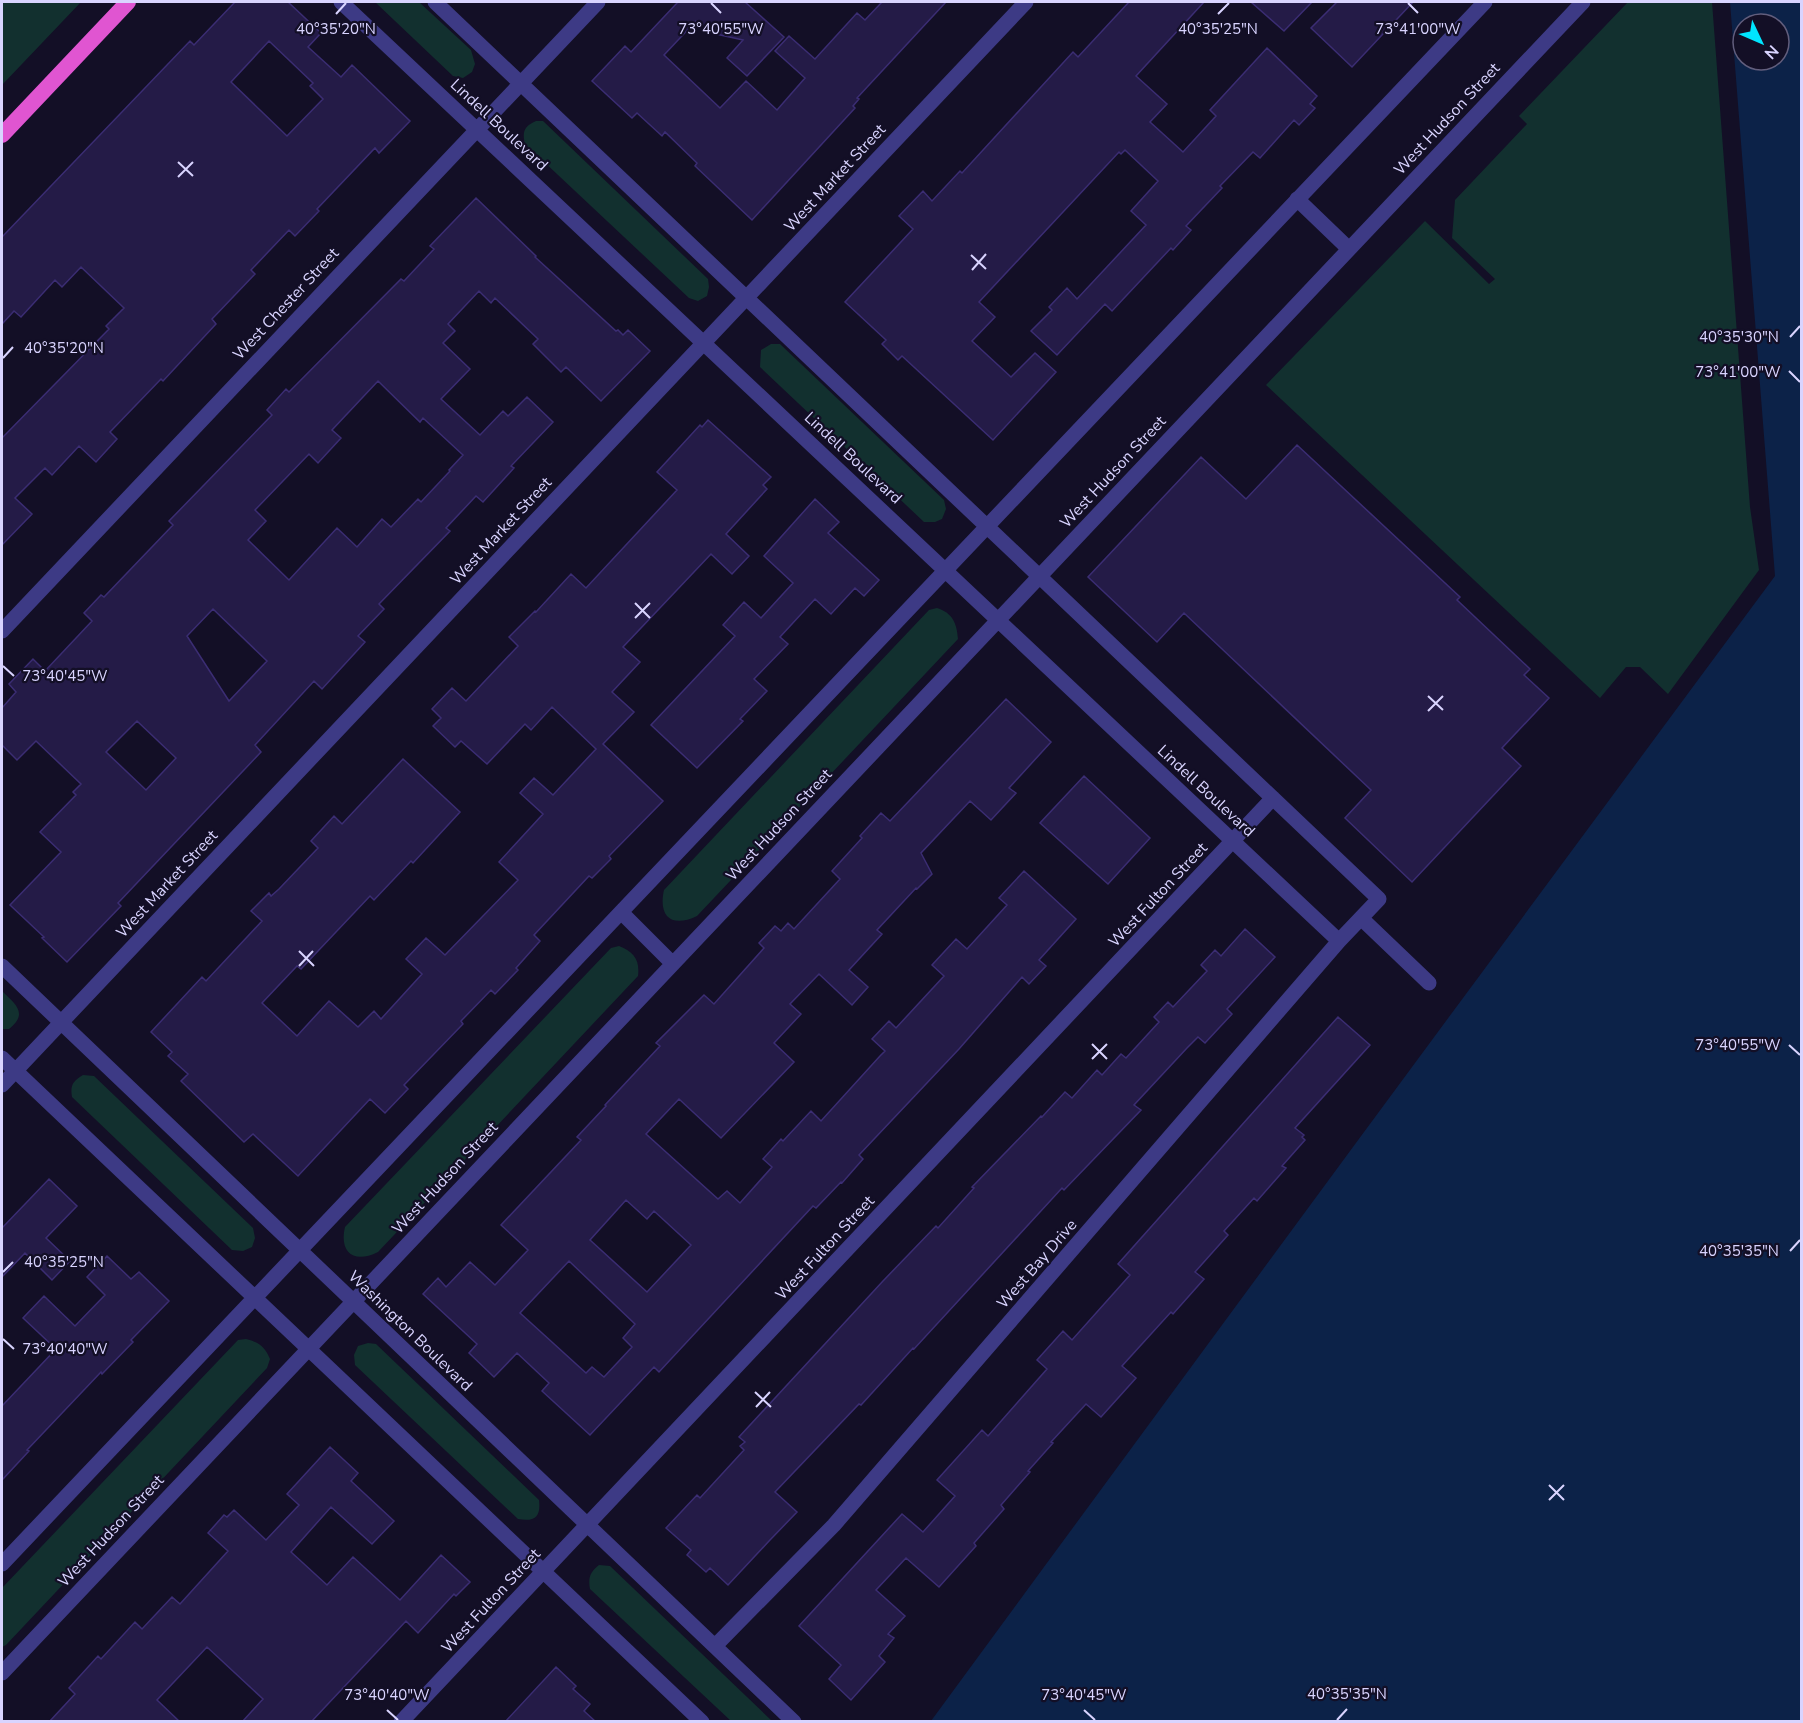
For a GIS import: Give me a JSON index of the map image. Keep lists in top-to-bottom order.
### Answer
{
  "streets": {
    "street": [
      "West Hudson Street",
      "Lindell Boulevard",
      "West Market Street",
      "West Chester Street",
      "West Fulton Street",
      "West Bay Drive",
      "Washington Boulevard"
    ]
  },
  "crossings": [
    ["West Hudson Street", "Lindell Boulevard"],
    ["West Hudson Street", "Washington Boulevard"],
    ["Lindell Boulevard", "West Market Street"],
    ["Lindell Boulevard", "West Chester Street"],
    ["Lindell Boulevard", "West Fulton Street"],
    ["Lindell Boulevard", "West Bay Drive"],
    ["West Market Street", "Washington Boulevard"],
    ["West Fulton Street", "West Bay Drive"],
    ["West Fulton Street", "Washington Boulevard"],
    ["West Bay Drive", "Washington Boulevard"]
  ],
  "north": "bottom right",
  "coordinates": [
    "73°40'55\"W",
    "73°41'00\"W",
    "40°35'20\"N",
    "40°35'25\"N",
    "40°35'30\"N",
    "73°40'45\"W",
    "40°35'35\"N",
    "73°40'40\"W"
  ]
}
